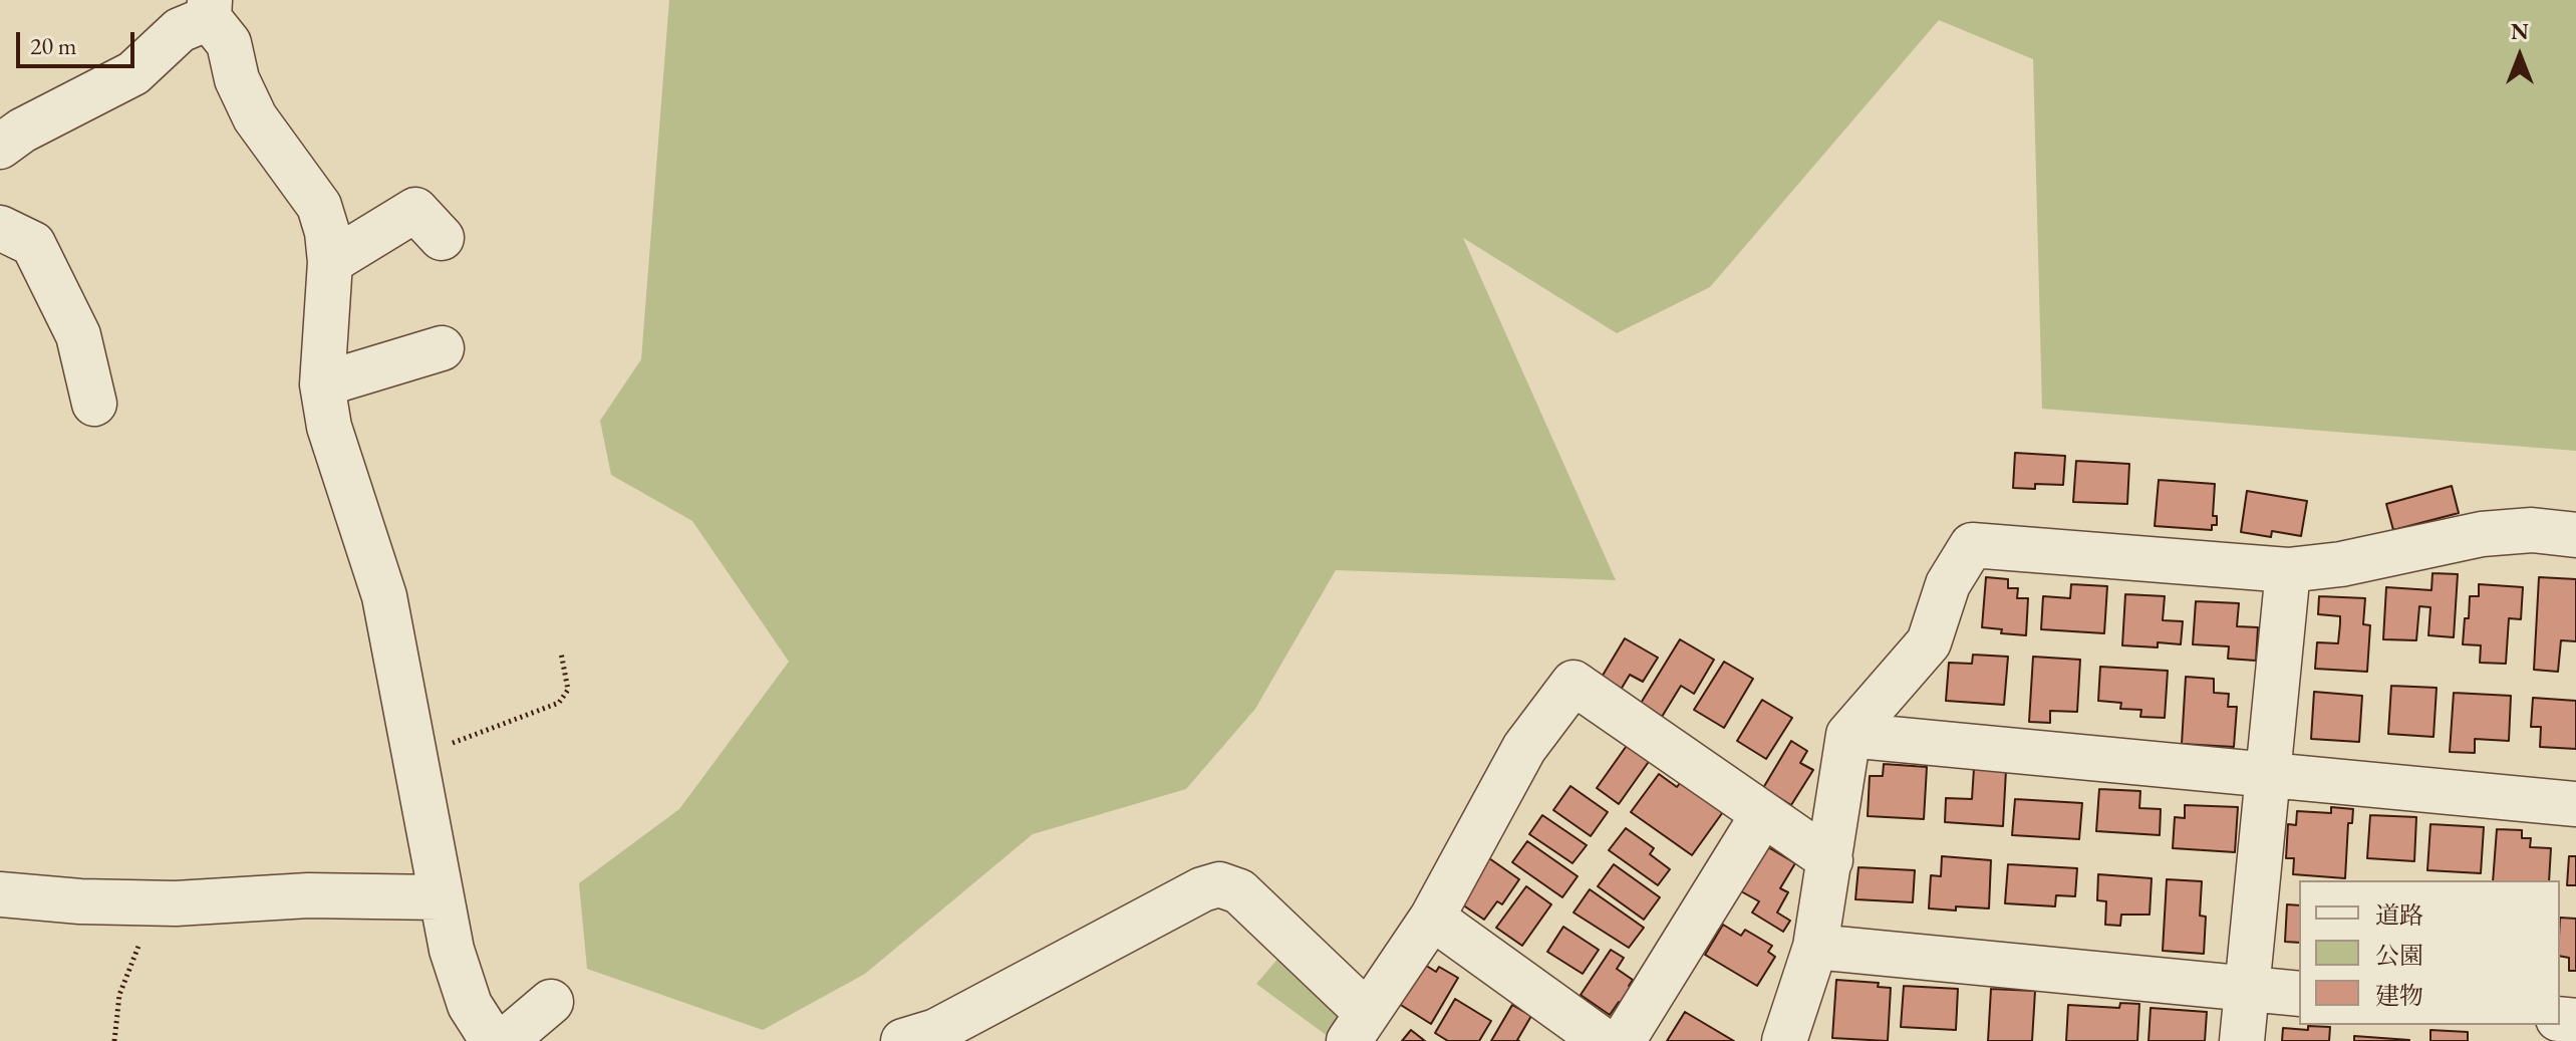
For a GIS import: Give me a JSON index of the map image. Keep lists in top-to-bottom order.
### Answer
{
  "legend": ["道路", "公園", "建物"],
  "scale_bar": "20 m",
  "north": "top"
}
